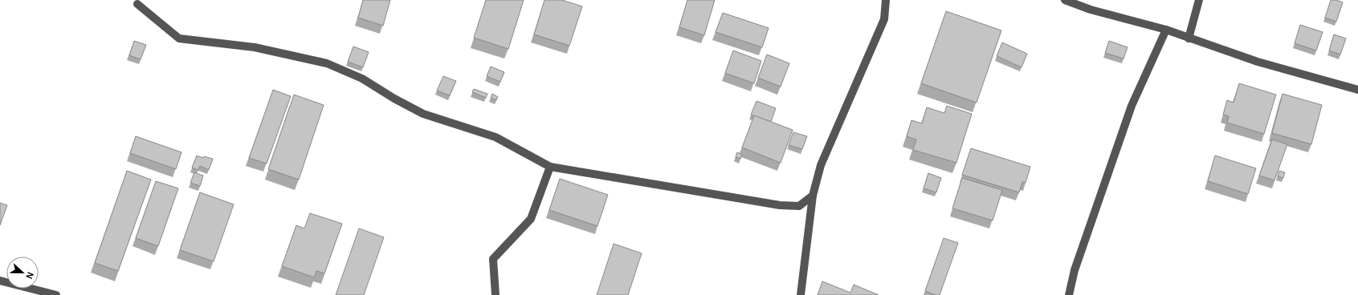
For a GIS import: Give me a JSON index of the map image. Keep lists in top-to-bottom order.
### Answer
{
  "north": "right"
}
